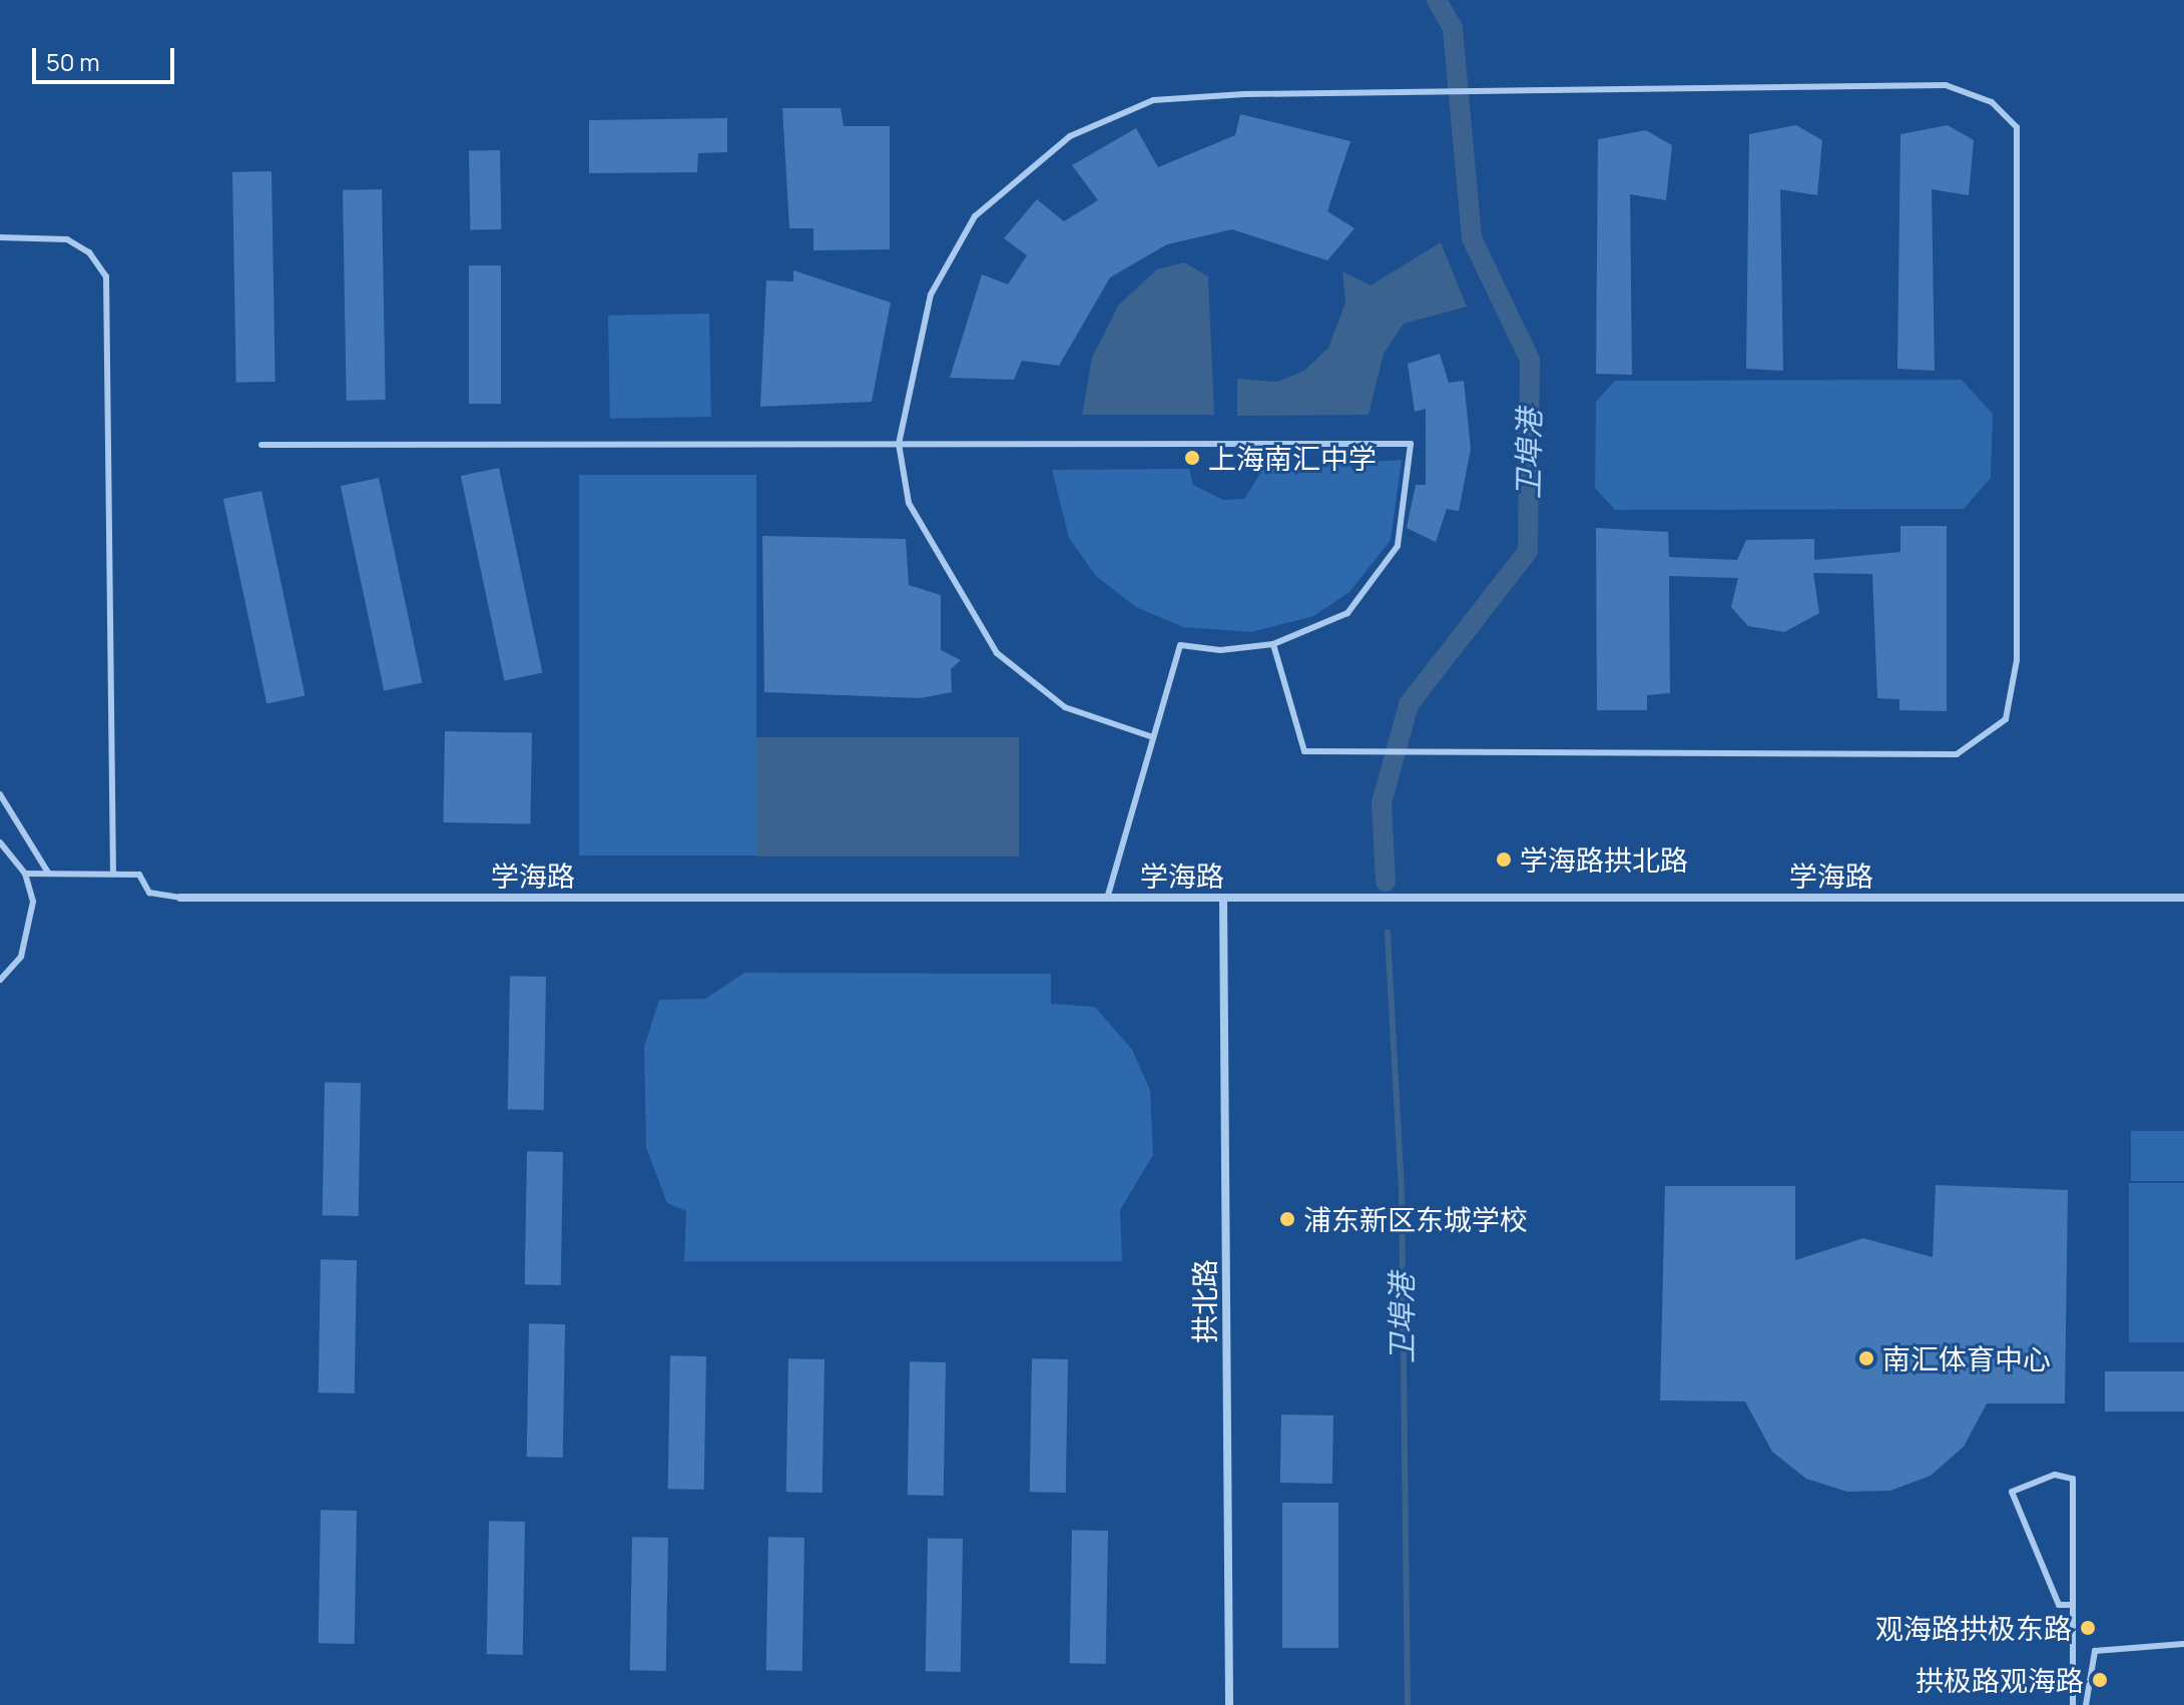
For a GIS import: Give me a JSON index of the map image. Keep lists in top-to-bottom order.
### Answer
{
  "streets": {
    "street": ["学海路", "拱北路"]
  },
  "crossings": [
    ["学海路", "拱北路"]
  ],
  "water": ["卫埠港"],
  "places": [
    "上海南汇中学",
    "学海路拱北路",
    "浦东新区东城学校",
    "南汇体育中心",
    "观海路拱极东路",
    "拱极路观海路"
  ],
  "scale_bar": "50 m"
}
